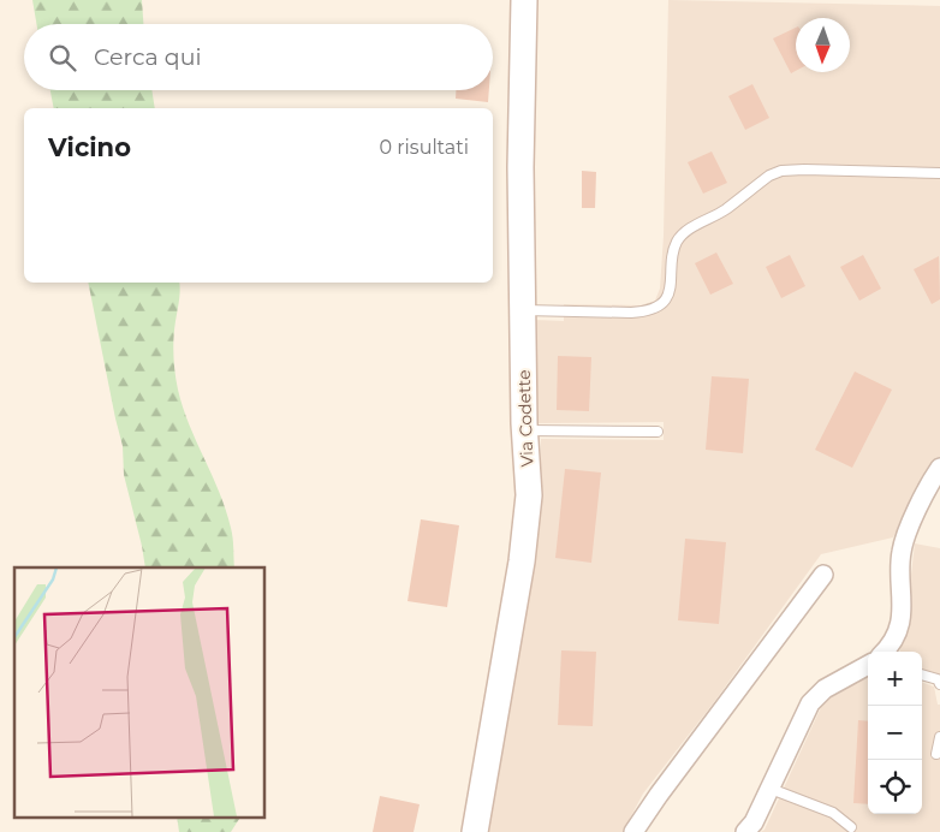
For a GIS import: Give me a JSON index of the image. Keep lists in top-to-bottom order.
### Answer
{
  "streets": {
    "street": ["Via Codette"]
  },
  "north": "bottom",
  "page": {
    "search": "Cerca qui",
    "heading": ["Vicino", "0 risultati"],
    "map_buttons": ["+", "−"]
  }
}
